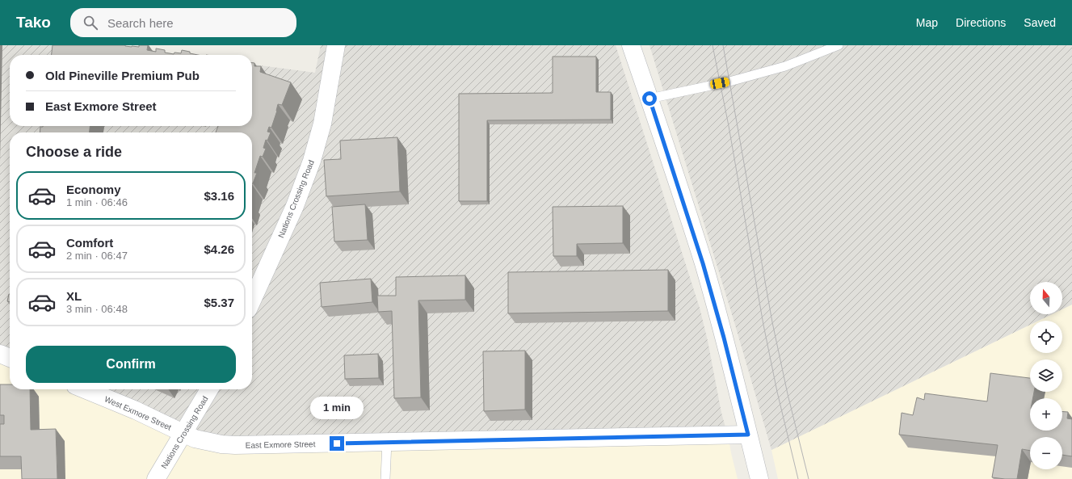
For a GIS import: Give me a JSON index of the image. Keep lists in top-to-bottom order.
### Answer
{
  "streets": {
    "street": ["Nations Crossing Road", "West Exmore Street", "East Exmore Street"]
  },
  "crossings": [
    ["Nations Crossing Road", "West Exmore Street"],
    ["Nations Crossing Road", "East Exmore Street"],
    ["West Exmore Street", "East Exmore Street"]
  ],
  "north": "top",
  "page": {
    "header": "Tako",
    "search": "Search here",
    "nav": ["Map", "Directions", "Saved"],
    "banner": ["Old Pineville Premium Pub", "East Exmore Street"],
    "heading": "Choose a ride",
    "list": [
      {
        "name": "Economy",
        "note": "1 min · 06:46",
        "value": "$3.16"
      },
      {
        "name": "Comfort",
        "note": "2 min · 06:47",
        "value": "$4.26"
      },
      {
        "name": "XL",
        "note": "3 min · 06:48",
        "value": "$5.37"
      }
    ],
    "map_buttons": ["+", "−"],
    "buttons": "Confirm",
    "bubble": "1 min"
  }
}
